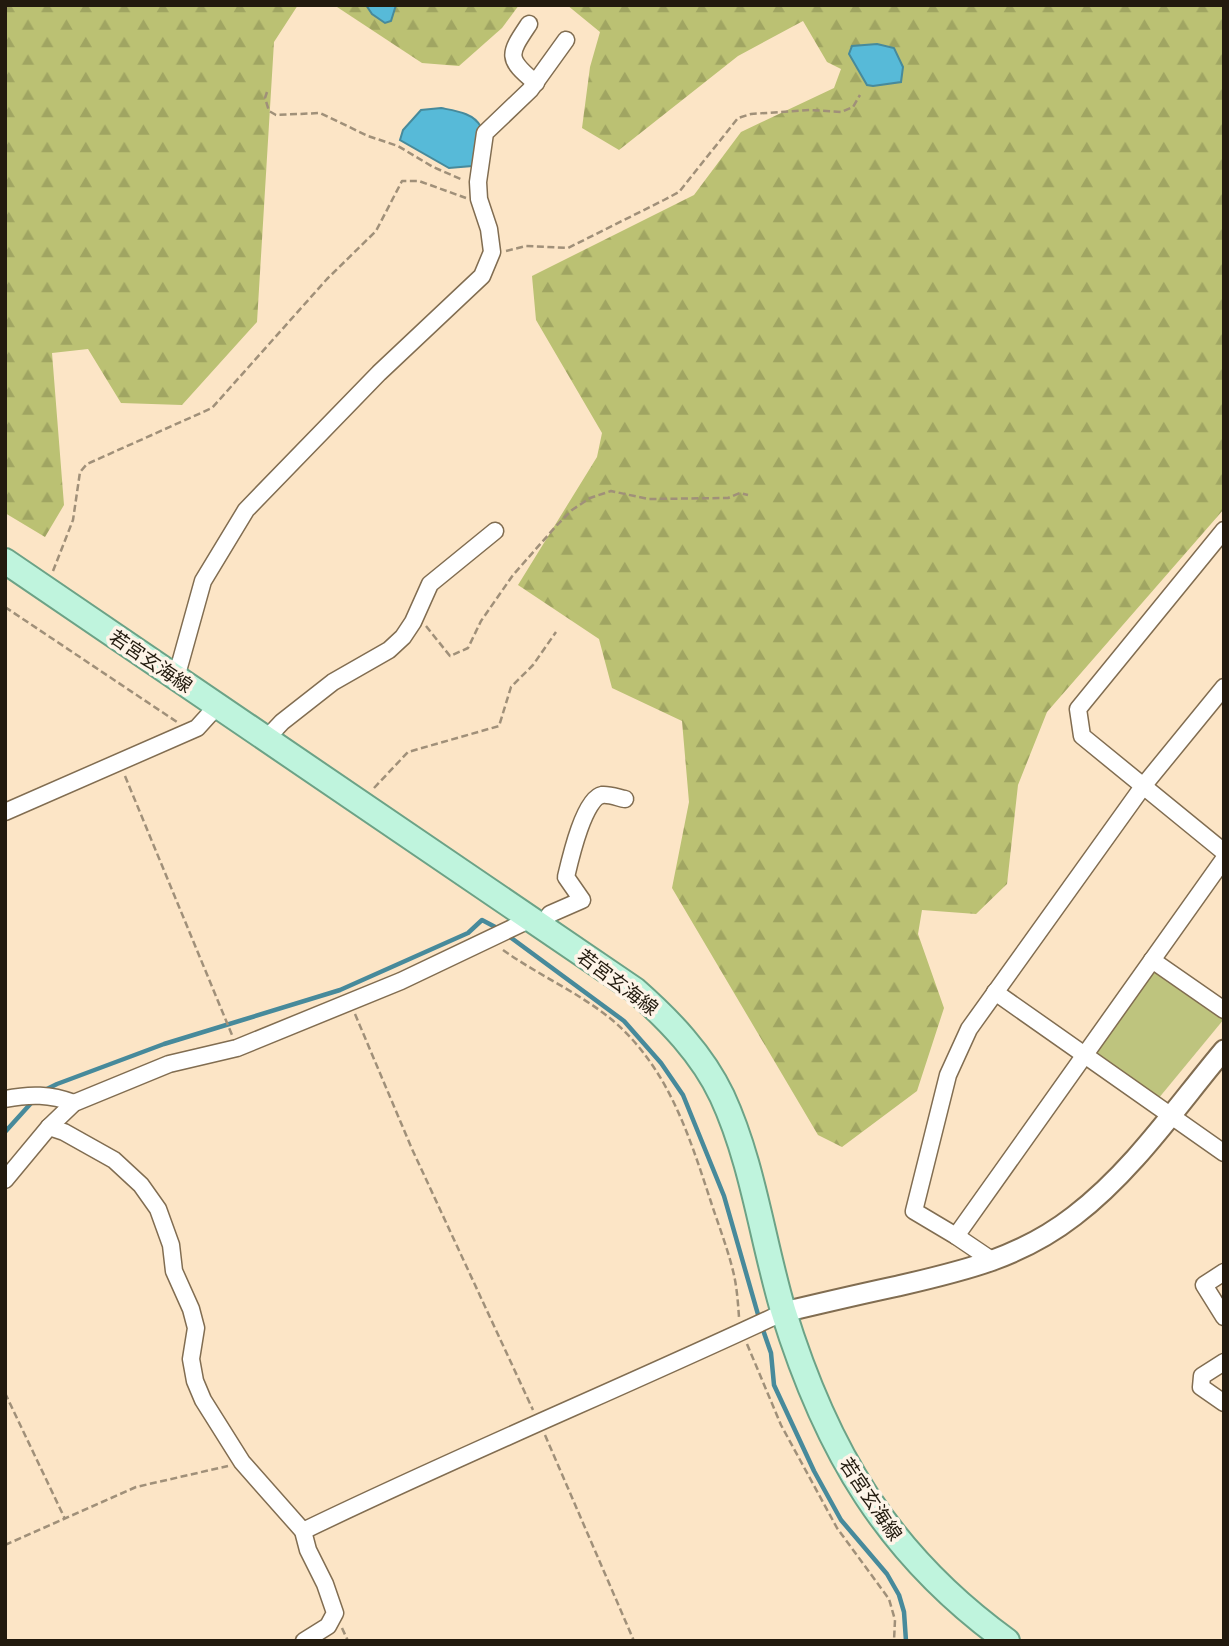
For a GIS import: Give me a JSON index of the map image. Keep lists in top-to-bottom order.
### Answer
{
  "streets": {
    "main road": ["若宮玄海線"]
  }
}
